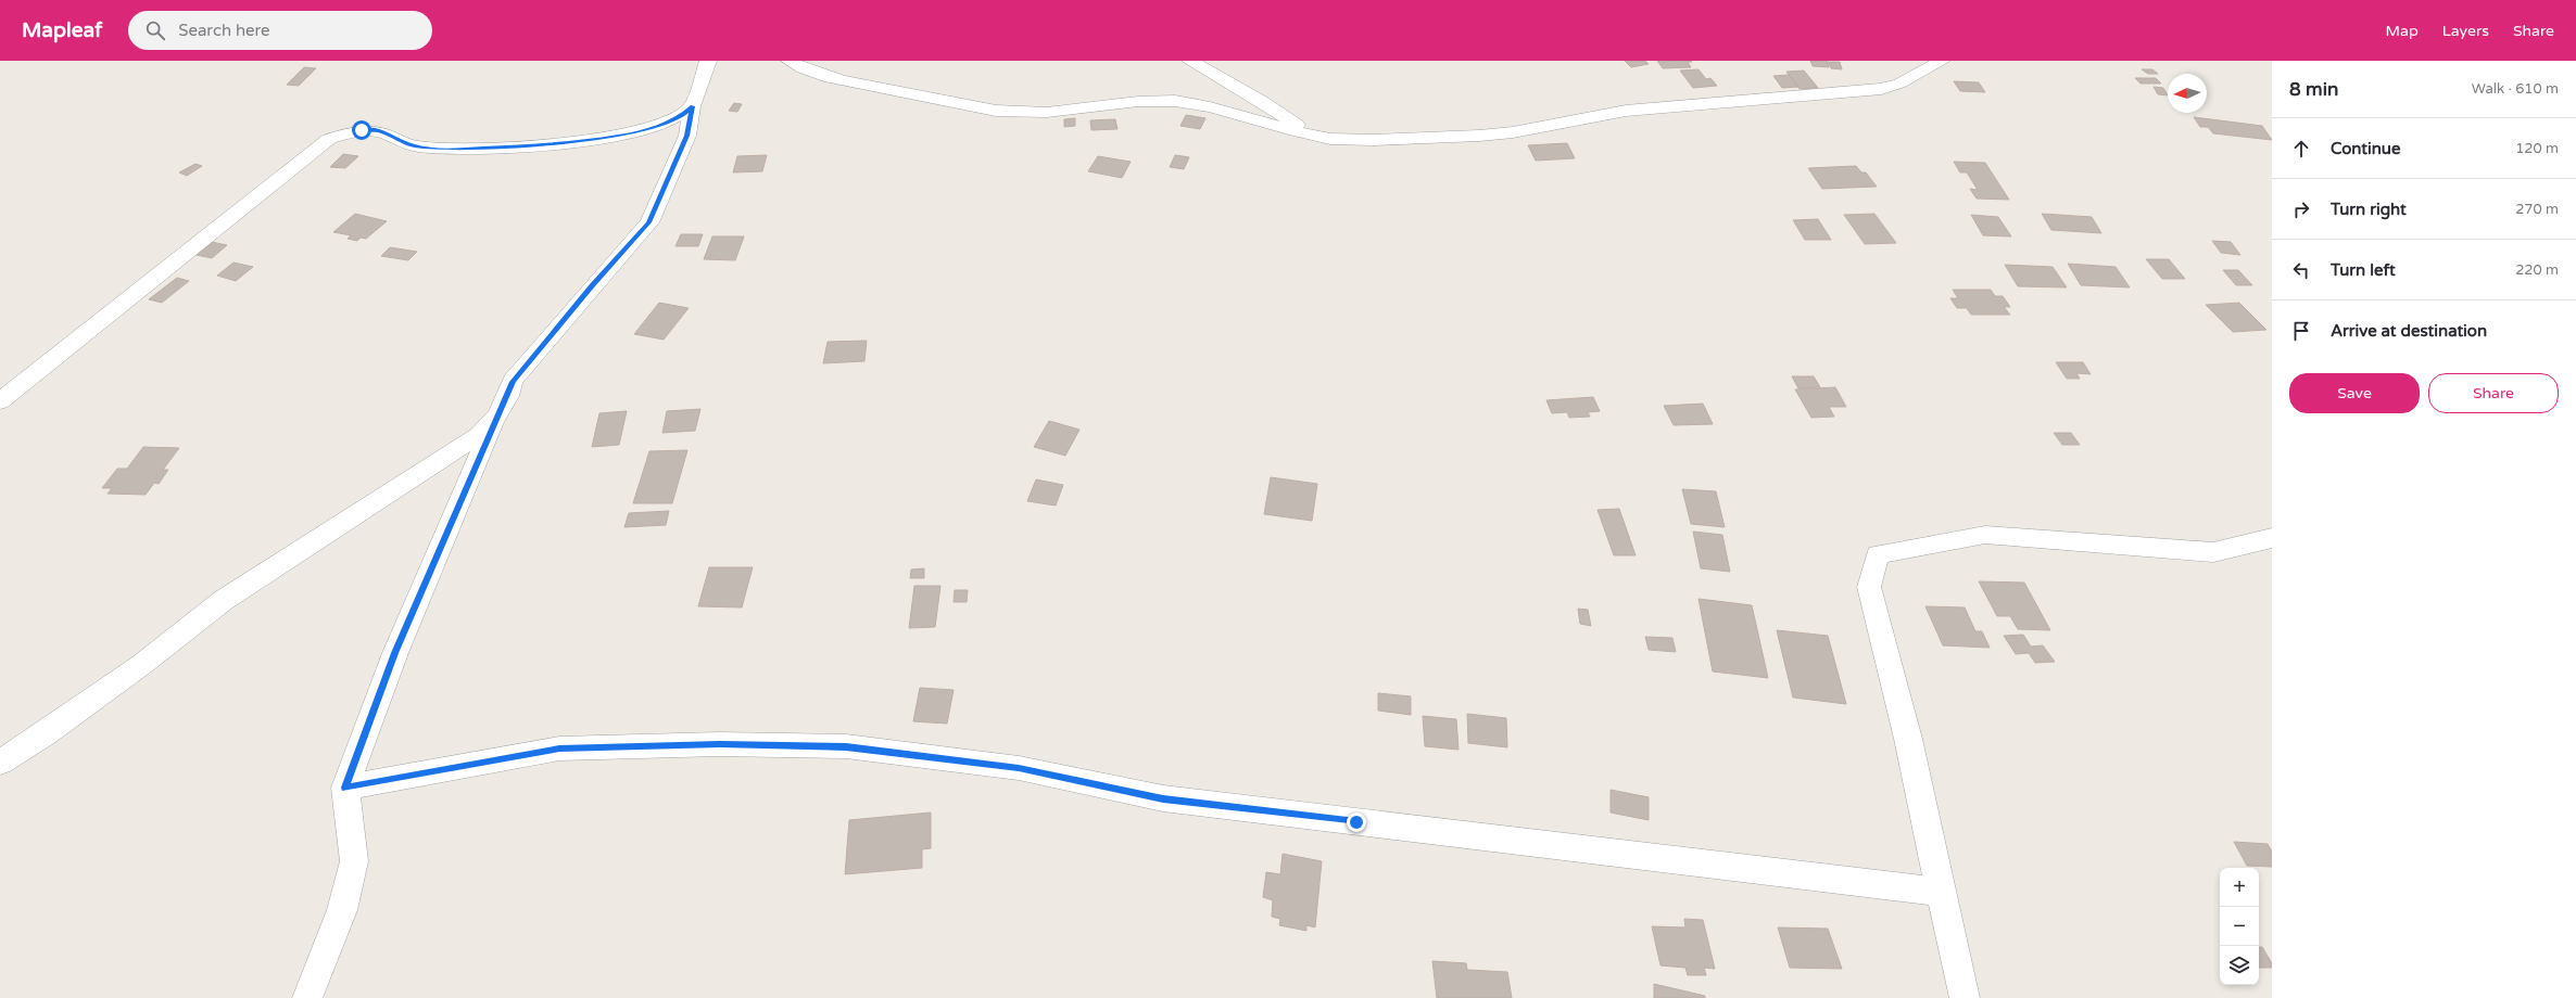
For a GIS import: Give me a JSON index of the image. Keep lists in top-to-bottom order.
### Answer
{
  "north": "left",
  "page": {
    "header": "Mapleaf",
    "search": "Search here",
    "nav": ["Map", "Layers", "Share"],
    "heading": ["8 min", "Walk · 610 m"],
    "list": [
      ["Continue", "120 m"],
      ["Turn right", "270 m"],
      ["Turn left", "220 m"],
      "Arrive at destination"
    ],
    "buttons": ["Save", "Share"],
    "map_buttons": ["+", "−"]
  }
}
